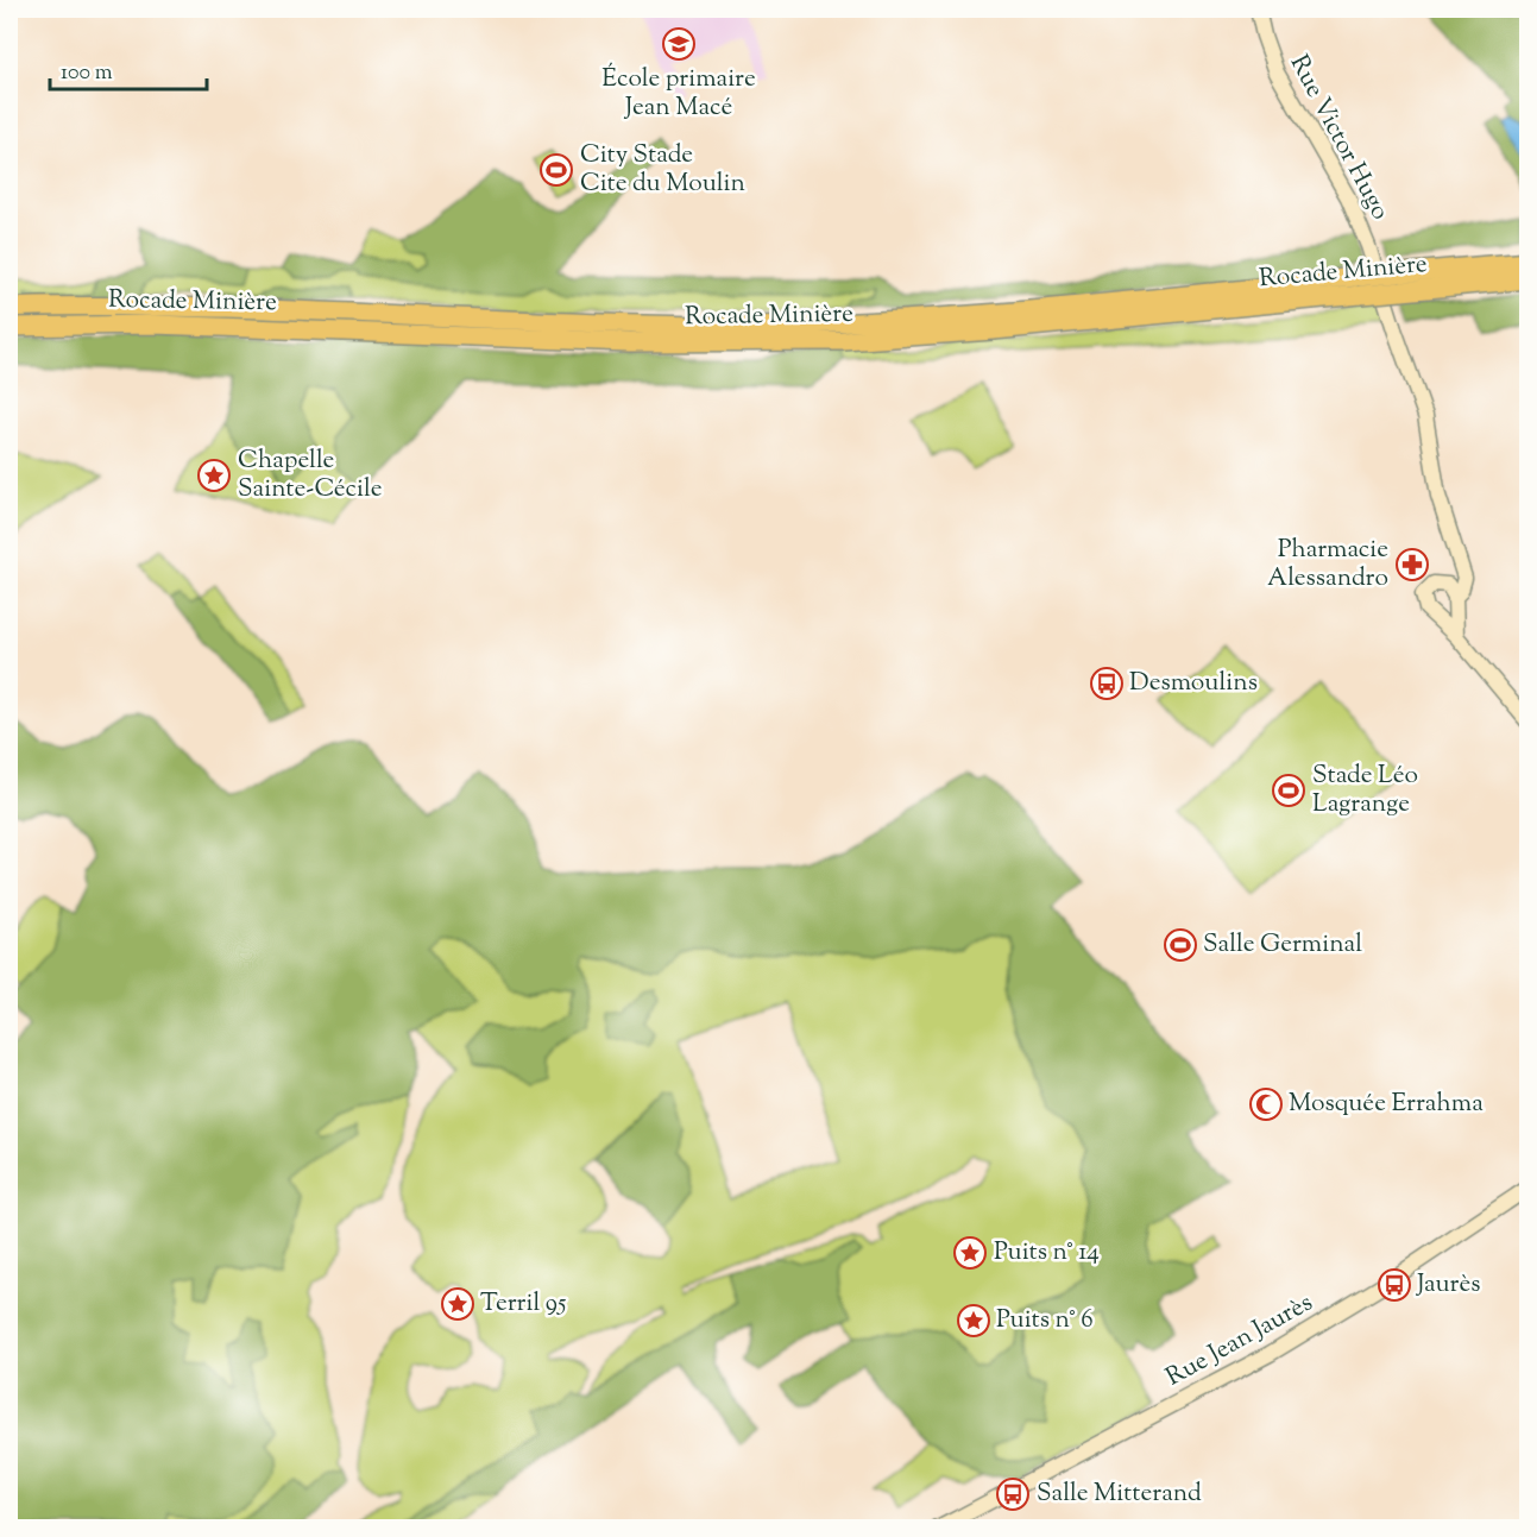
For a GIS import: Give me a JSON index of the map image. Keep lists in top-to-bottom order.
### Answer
{
  "streets": {
    "highway": ["Rocade Minière"],
    "street": ["Rue Victor Hugo", "Rue Jean Jaurès"]
  },
  "places": {
    "school or university": ["École primaire Jean Macé"],
    "sports": ["City Stade Cite du Moulin", "Stade Léo Lagrange", "Salle Germinal"],
    "place": [
      "Chapelle Sainte-Cécile",
      "Puits n° 14",
      "Terril 95",
      "Puits n° 6"
    ],
    "pharmacy": ["Pharmacie Alessandro"],
    "bus stop": ["Desmoulins", "Jaurès", "Salle Mitterand"],
    "mosque": ["Mosquée Errahma"]
  },
  "scale_bar": "100 m"
}
